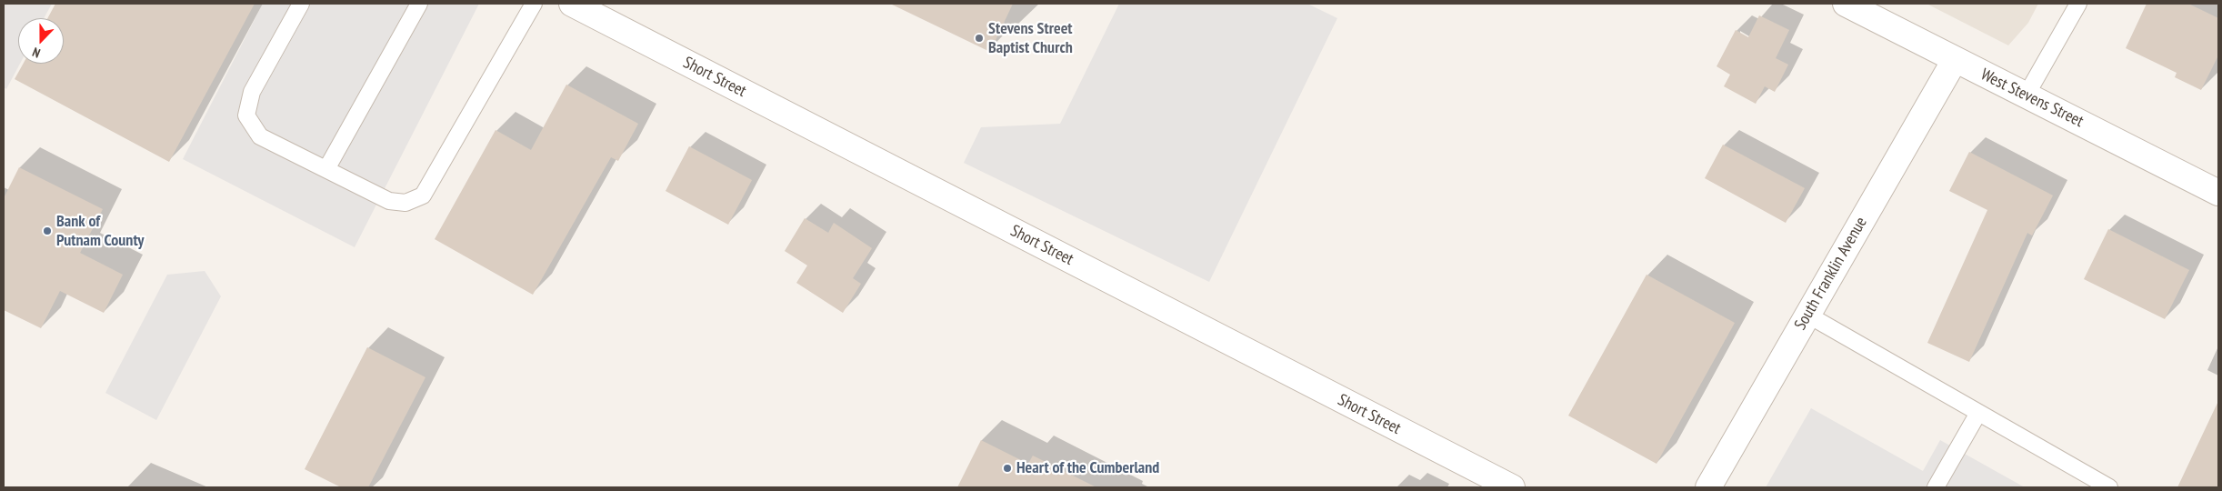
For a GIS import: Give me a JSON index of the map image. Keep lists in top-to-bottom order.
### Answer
{
  "streets": {
    "street": ["Short Street", "West Stevens Street", "South Franklin Avenue"]
  },
  "crossings": [
    ["West Stevens Street", "South Franklin Avenue"]
  ],
  "places": ["Stevens Street Baptist Church", "Bank of Putnam County", "Heart of the Cumberland"],
  "north": "bottom"
}
